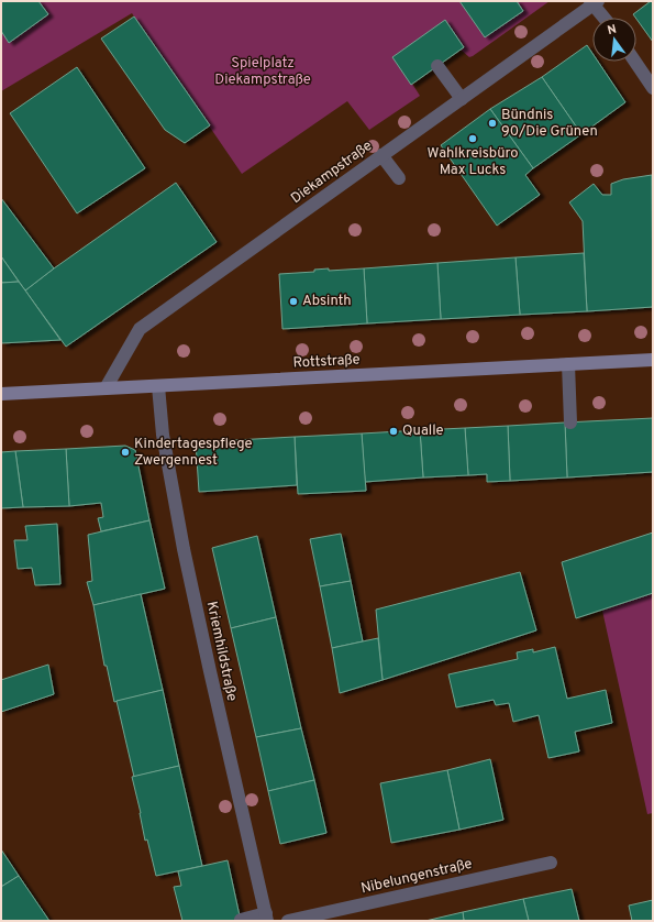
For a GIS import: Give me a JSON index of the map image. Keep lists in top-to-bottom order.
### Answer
{
  "streets": {
    "street": [
      "Diekampstraße",
      "Rottstraße",
      "Kriemhildstraße",
      "Nibelungenstraße"
    ]
  },
  "crossings": [
    ["Diekampstraße", "Rottstraße"],
    ["Rottstraße", "Kriemhildstraße"]
  ],
  "parks": ["Spielplatz Diekampstraße"],
  "places": [
    "Bündnis 90/Die Grünen",
    "Wahlkreisbüro Max Lucks",
    "Absinth",
    "Qualle",
    "Kindertagespflege Zwergennest"
  ],
  "north": "top"
}
